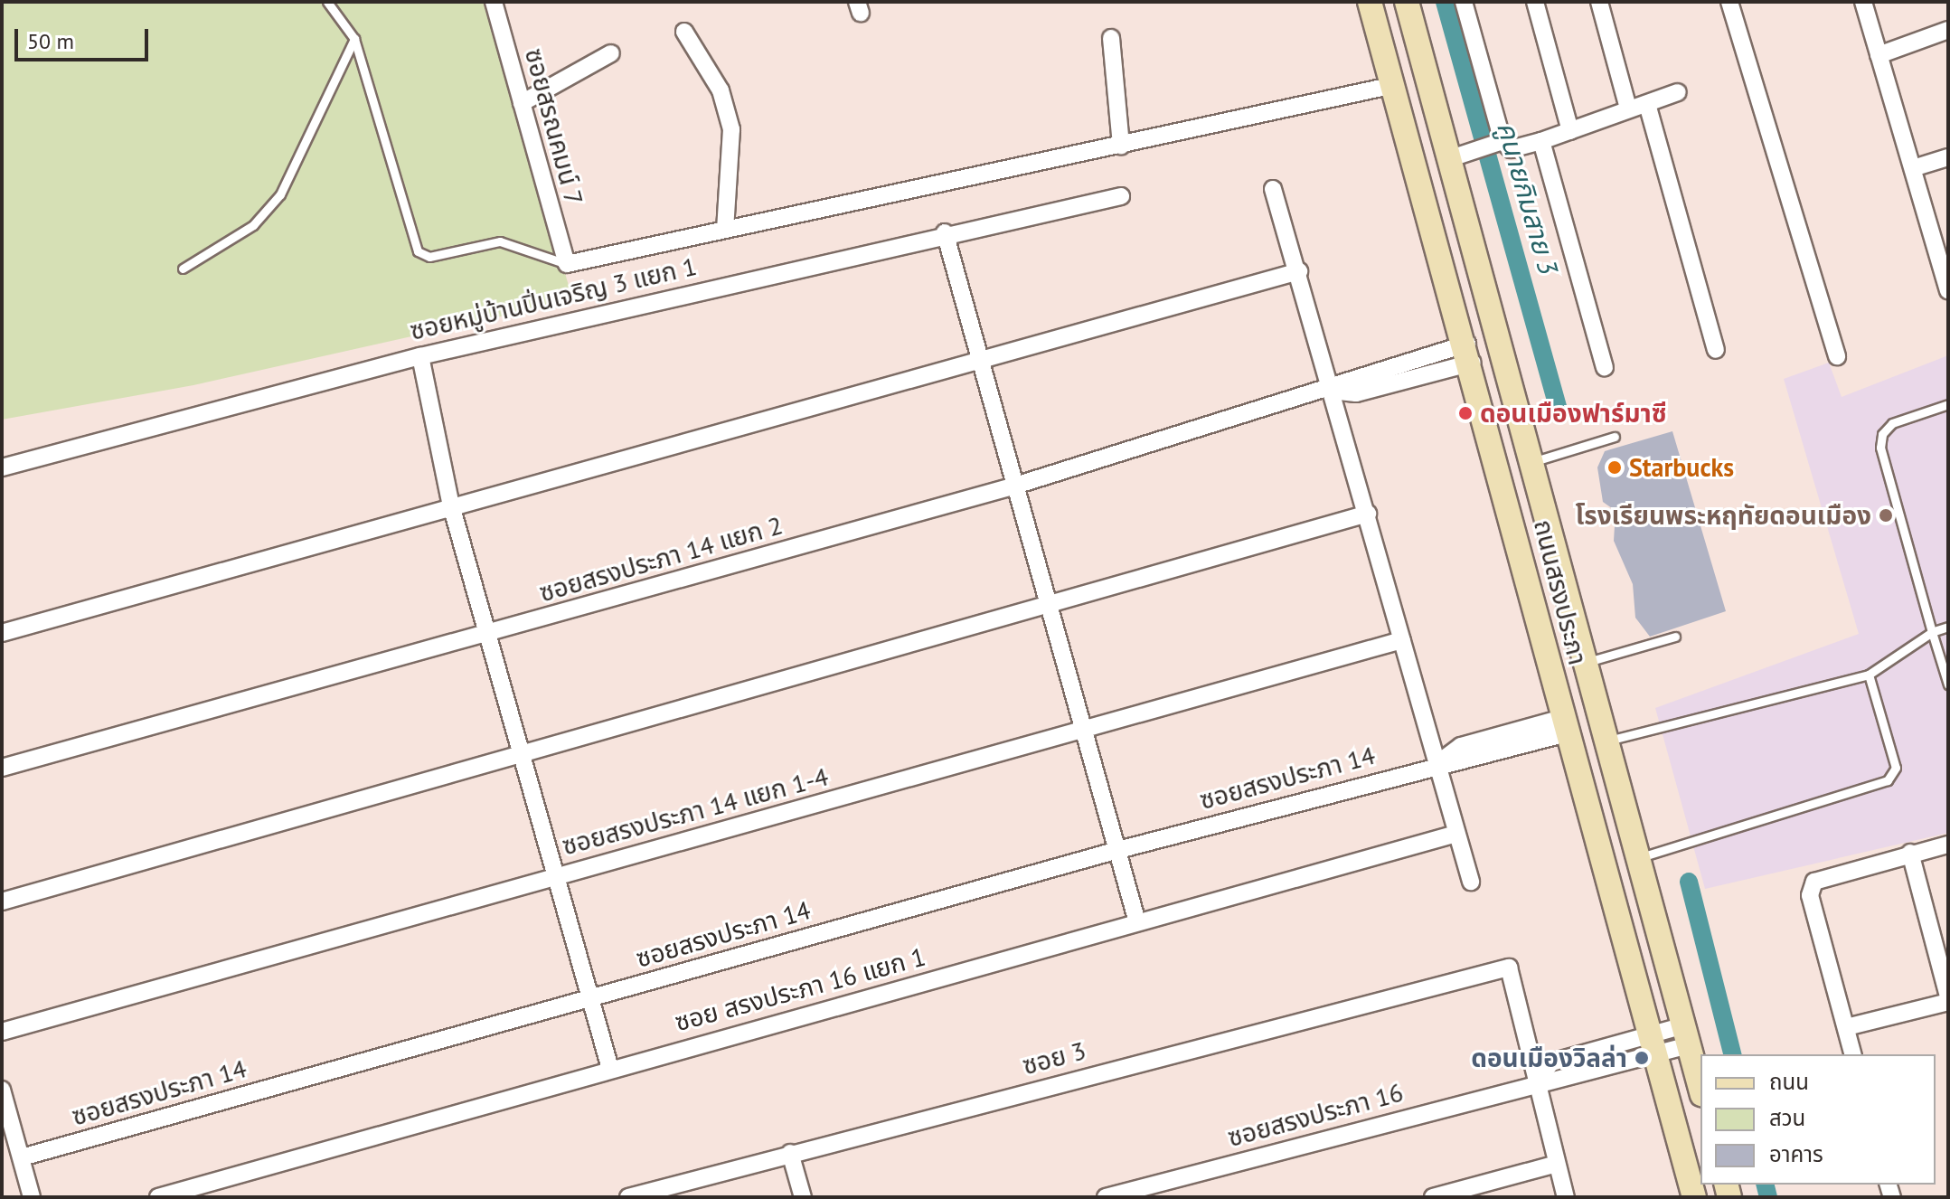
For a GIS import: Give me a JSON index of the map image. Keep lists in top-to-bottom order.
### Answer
{
  "streets": {
    "main road": ["ถนนสรงประภา"],
    "street": [
      "ซอยสรณคมน์ 7",
      "ซอยหมู่บ้านปิ่นเจริญ 3 แยก 1",
      "ซอยสรงประภา 14 แยก 2",
      "ซอยสรงประภา 14",
      "ซอยสรงประภา 14 แยก 1-4",
      "ซอย สรงประภา 16 แยก 1",
      "ซอย 3",
      "ซอยสรงประภา 16"
    ]
  },
  "crossings": [
    ["ซอยสรงประภา 14 แยก 2", "ถนนสรงประภา"],
    ["ถนนสรงประภา", "ซอยสรงประภา 14"],
    ["ถนนสรงประภา", "ซอยสรงประภา 16"],
    ["ซอย 3", "ซอยสรงประภา 16"]
  ],
  "water": ["คูนายกิมสาย 3"],
  "places": [
    "ดอนเมืองฟาร์มาซี",
    "Starbucks",
    "โรงเรียนพระหฤทัยดอนเมือง",
    "ดอนเมืองวิลล่า"
  ],
  "legend": ["ถนน", "สวน", "อาคาร"],
  "scale_bar": "50 m"
}
